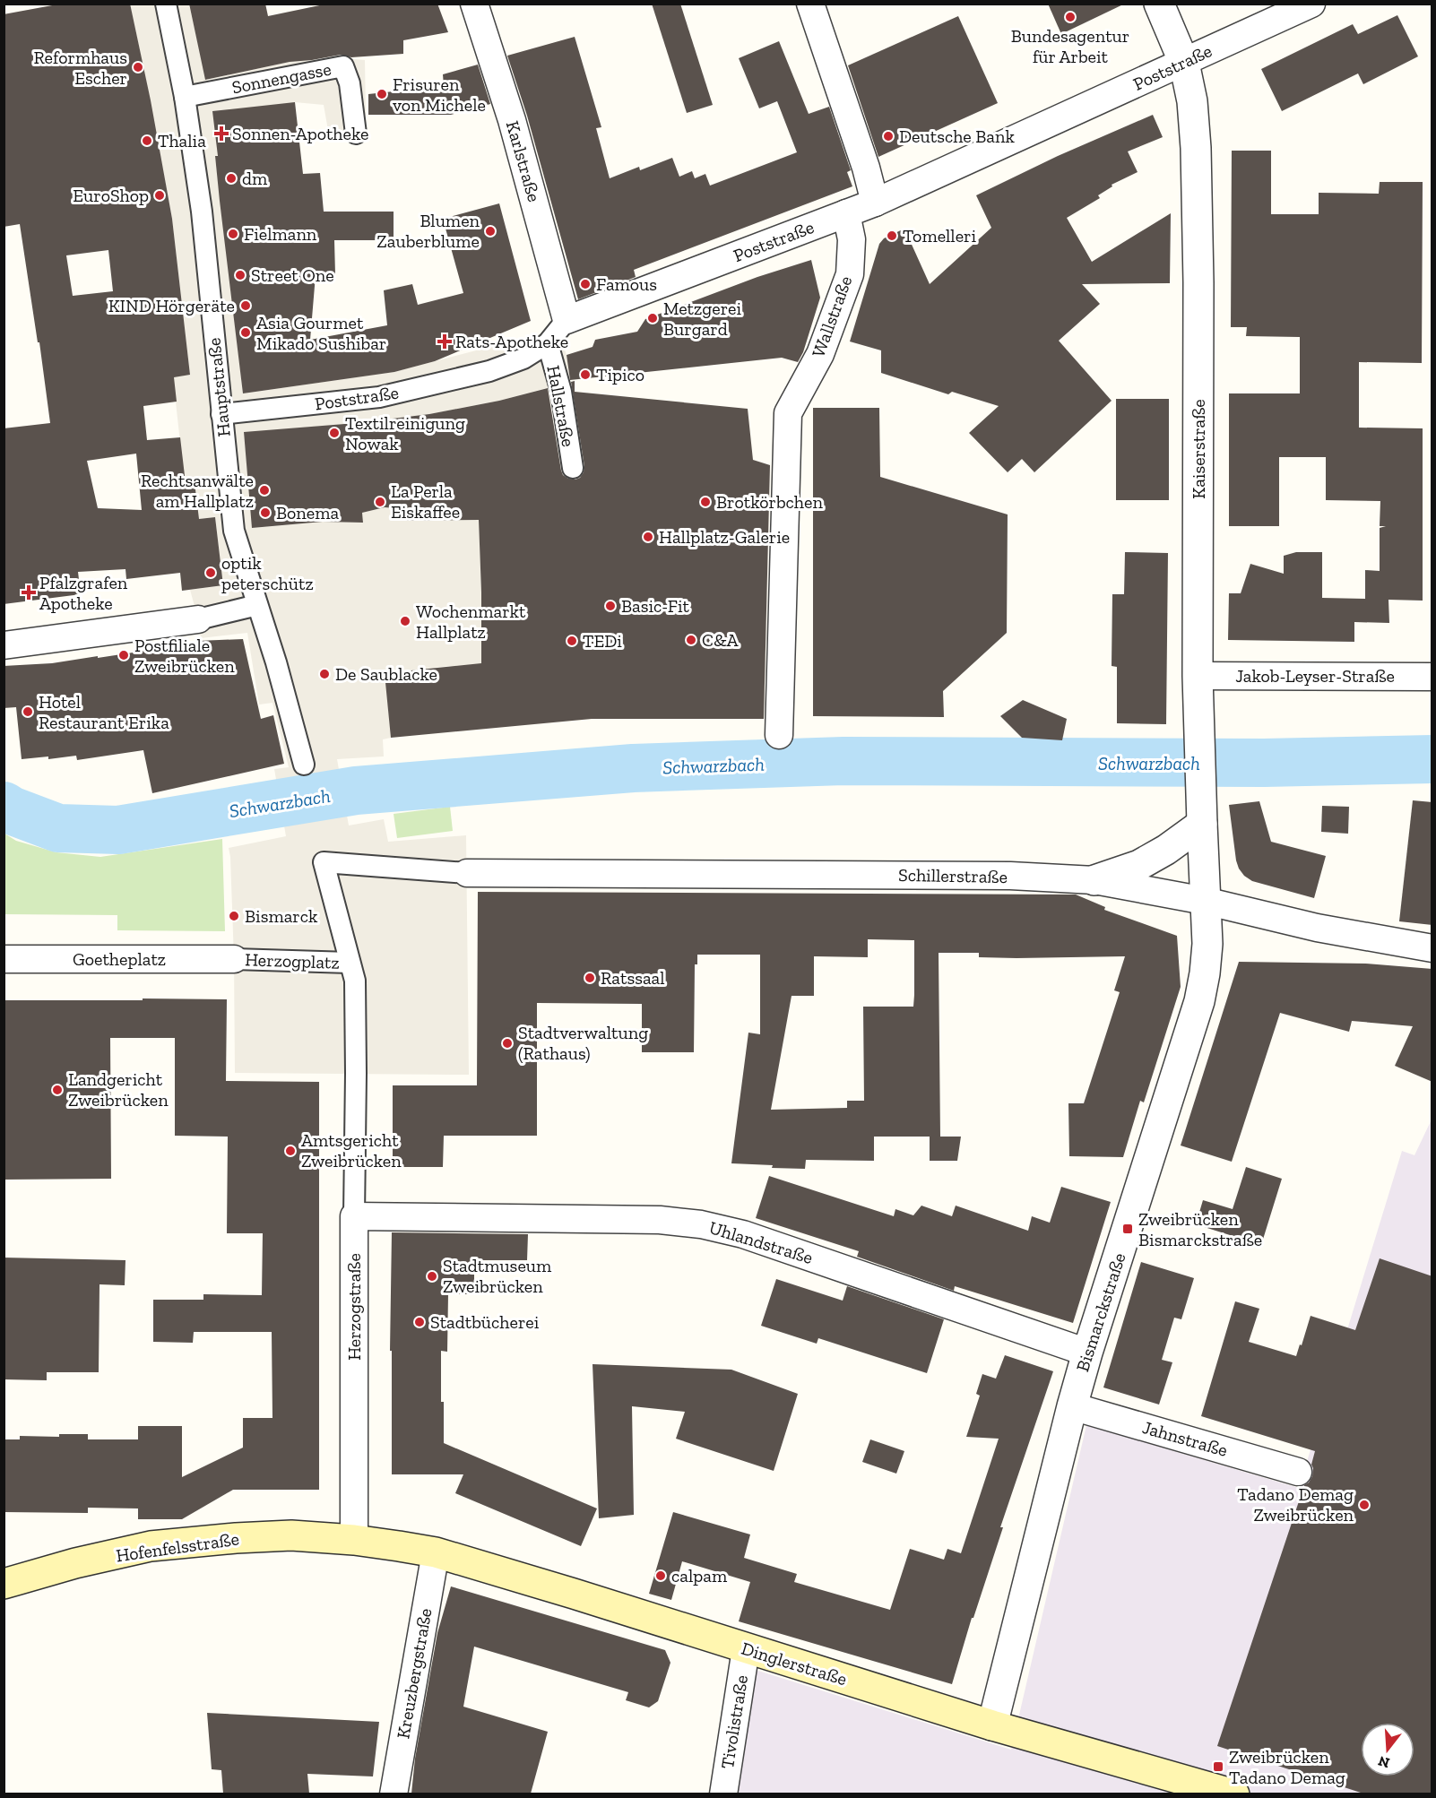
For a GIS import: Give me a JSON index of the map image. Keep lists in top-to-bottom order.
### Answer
{
  "streets": {
    "main road": ["Hofenfelsstraße", "Dinglerstraße"],
    "street": [
      "Poststraße",
      "Sonnengasse",
      "Karlstraße",
      "Wallstraße",
      "Hauptstraße",
      "Hallstraße",
      "Kaiserstraße",
      "Jakob-Leyser-Straße",
      "Schillerstraße",
      "Goetheplatz",
      "Herzogplatz",
      "Uhlandstraße",
      "Herzogstraße",
      "Bismarckstraße",
      "Jahnstraße",
      "Kreuzbergstraße",
      "Tivolistraße"
    ]
  },
  "crossings": [
    ["Poststraße", "Karlstraße"],
    ["Poststraße", "Wallstraße"],
    ["Poststraße", "Hauptstraße"],
    ["Poststraße", "Hallstraße"],
    ["Poststraße", "Kaiserstraße"],
    ["Sonnengasse", "Hauptstraße"],
    ["Kaiserstraße", "Jakob-Leyser-Straße"],
    ["Kaiserstraße", "Schillerstraße"],
    ["Kaiserstraße", "Bismarckstraße"],
    ["Schillerstraße", "Herzogplatz"],
    ["Schillerstraße", "Bismarckstraße"],
    ["Goetheplatz", "Herzogplatz"],
    ["Herzogplatz", "Herzogstraße"],
    ["Uhlandstraße", "Herzogstraße"],
    ["Uhlandstraße", "Bismarckstraße"],
    ["Herzogstraße", "Hofenfelsstraße"],
    ["Herzogstraße", "Dinglerstraße"],
    ["Bismarckstraße", "Jahnstraße"],
    ["Bismarckstraße", "Dinglerstraße"],
    ["Hofenfelsstraße", "Dinglerstraße"],
    ["Dinglerstraße", "Kreuzbergstraße"],
    ["Dinglerstraße", "Tivolistraße"]
  ],
  "water": ["Schwarzbach"],
  "places": {
    "other": [
      "Bundesagentur für Arbeit",
      "Reformhaus Escher",
      "Frisuren von Michele",
      "Deutsche Bank",
      "Thalia",
      "dm",
      "EuroShop",
      "Blumen Zauberblume",
      "Fielmann",
      "Tomelleri",
      "Street One",
      "Famous",
      "KIND Hörgeräte",
      "Metzgerei Burgard",
      "Asia Gourmet Mikado Sushibar",
      "Tipico",
      "Textilreinigung Nowak",
      "Rechtsanwälte am Hallplatz",
      "La Perla Eiskaffee",
      "Brotkörbchen",
      "Bonema",
      "Hallplatz-Galerie",
      "optik peterschütz",
      "Basic-Fit",
      "Wochenmarkt Hallplatz",
      "C&A",
      "TEDi",
      "Postfiliale Zweibrücken",
      "De Saublacke",
      "Hotel Restaurant Erika",
      "Bismarck",
      "Ratssaal",
      "Stadtverwaltung (Rathaus)",
      "Landgericht Zweibrücken",
      "Amtsgericht Zweibrücken",
      "Stadtmuseum Zweibrücken",
      "Stadtbücherei",
      "Tadano Demag Zweibrücken",
      "calpam"
    ],
    "health": ["Sonnen-Apotheke", "Rats-Apotheke", "Pfalzgrafen Apotheke"],
    "transit": ["Zweibrücken Bismarckstraße", "Zweibrücken Tadano Demag"]
  },
  "north": "bottom"
}
